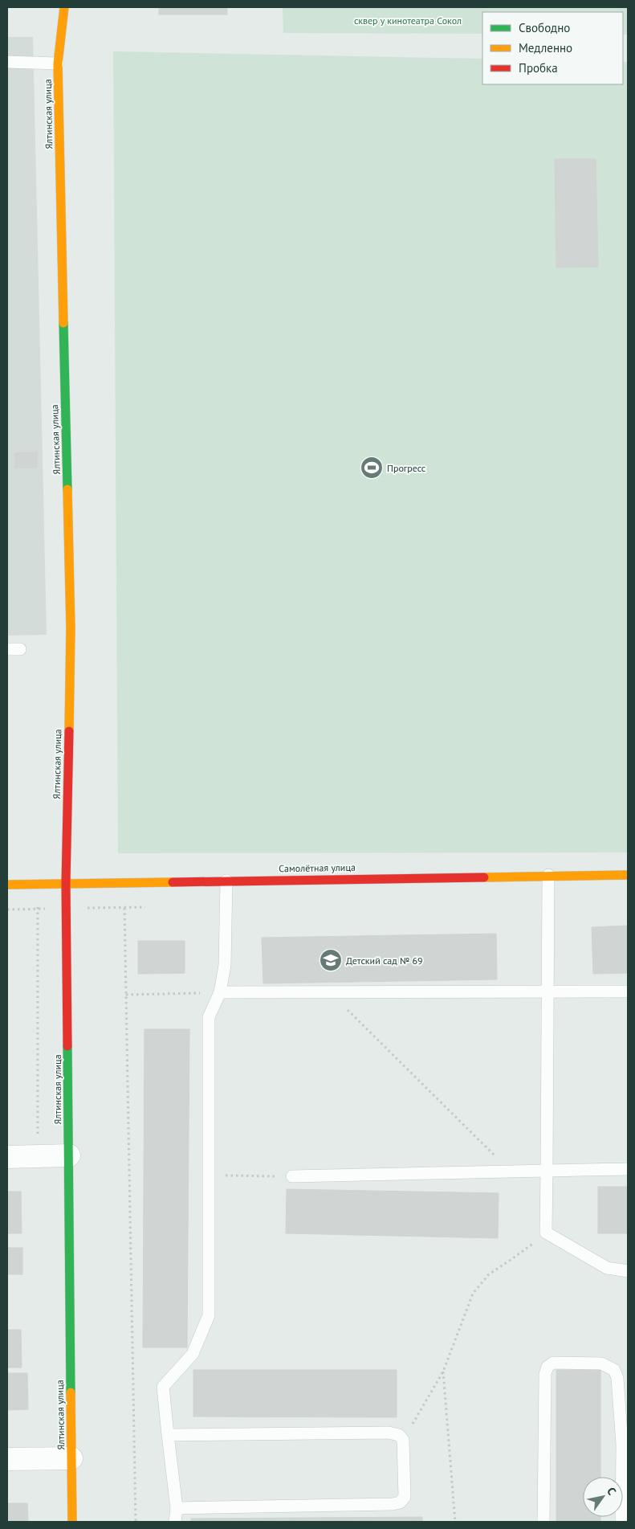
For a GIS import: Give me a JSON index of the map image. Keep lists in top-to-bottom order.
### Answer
{
  "streets": {
    "street": ["Ялтинская улица", "Самолётная улица"]
  },
  "crossings": [
    ["Ялтинская улица", "Самолётная улица"]
  ],
  "parks": ["сквер у кинотеатра Сокол"],
  "places": {
    "sports": ["Прогресс"],
    "school or university": ["Детский сад № 69"]
  },
  "legend": ["Свободно", "Медленно", "Пробка"],
  "north": "top right"
}
